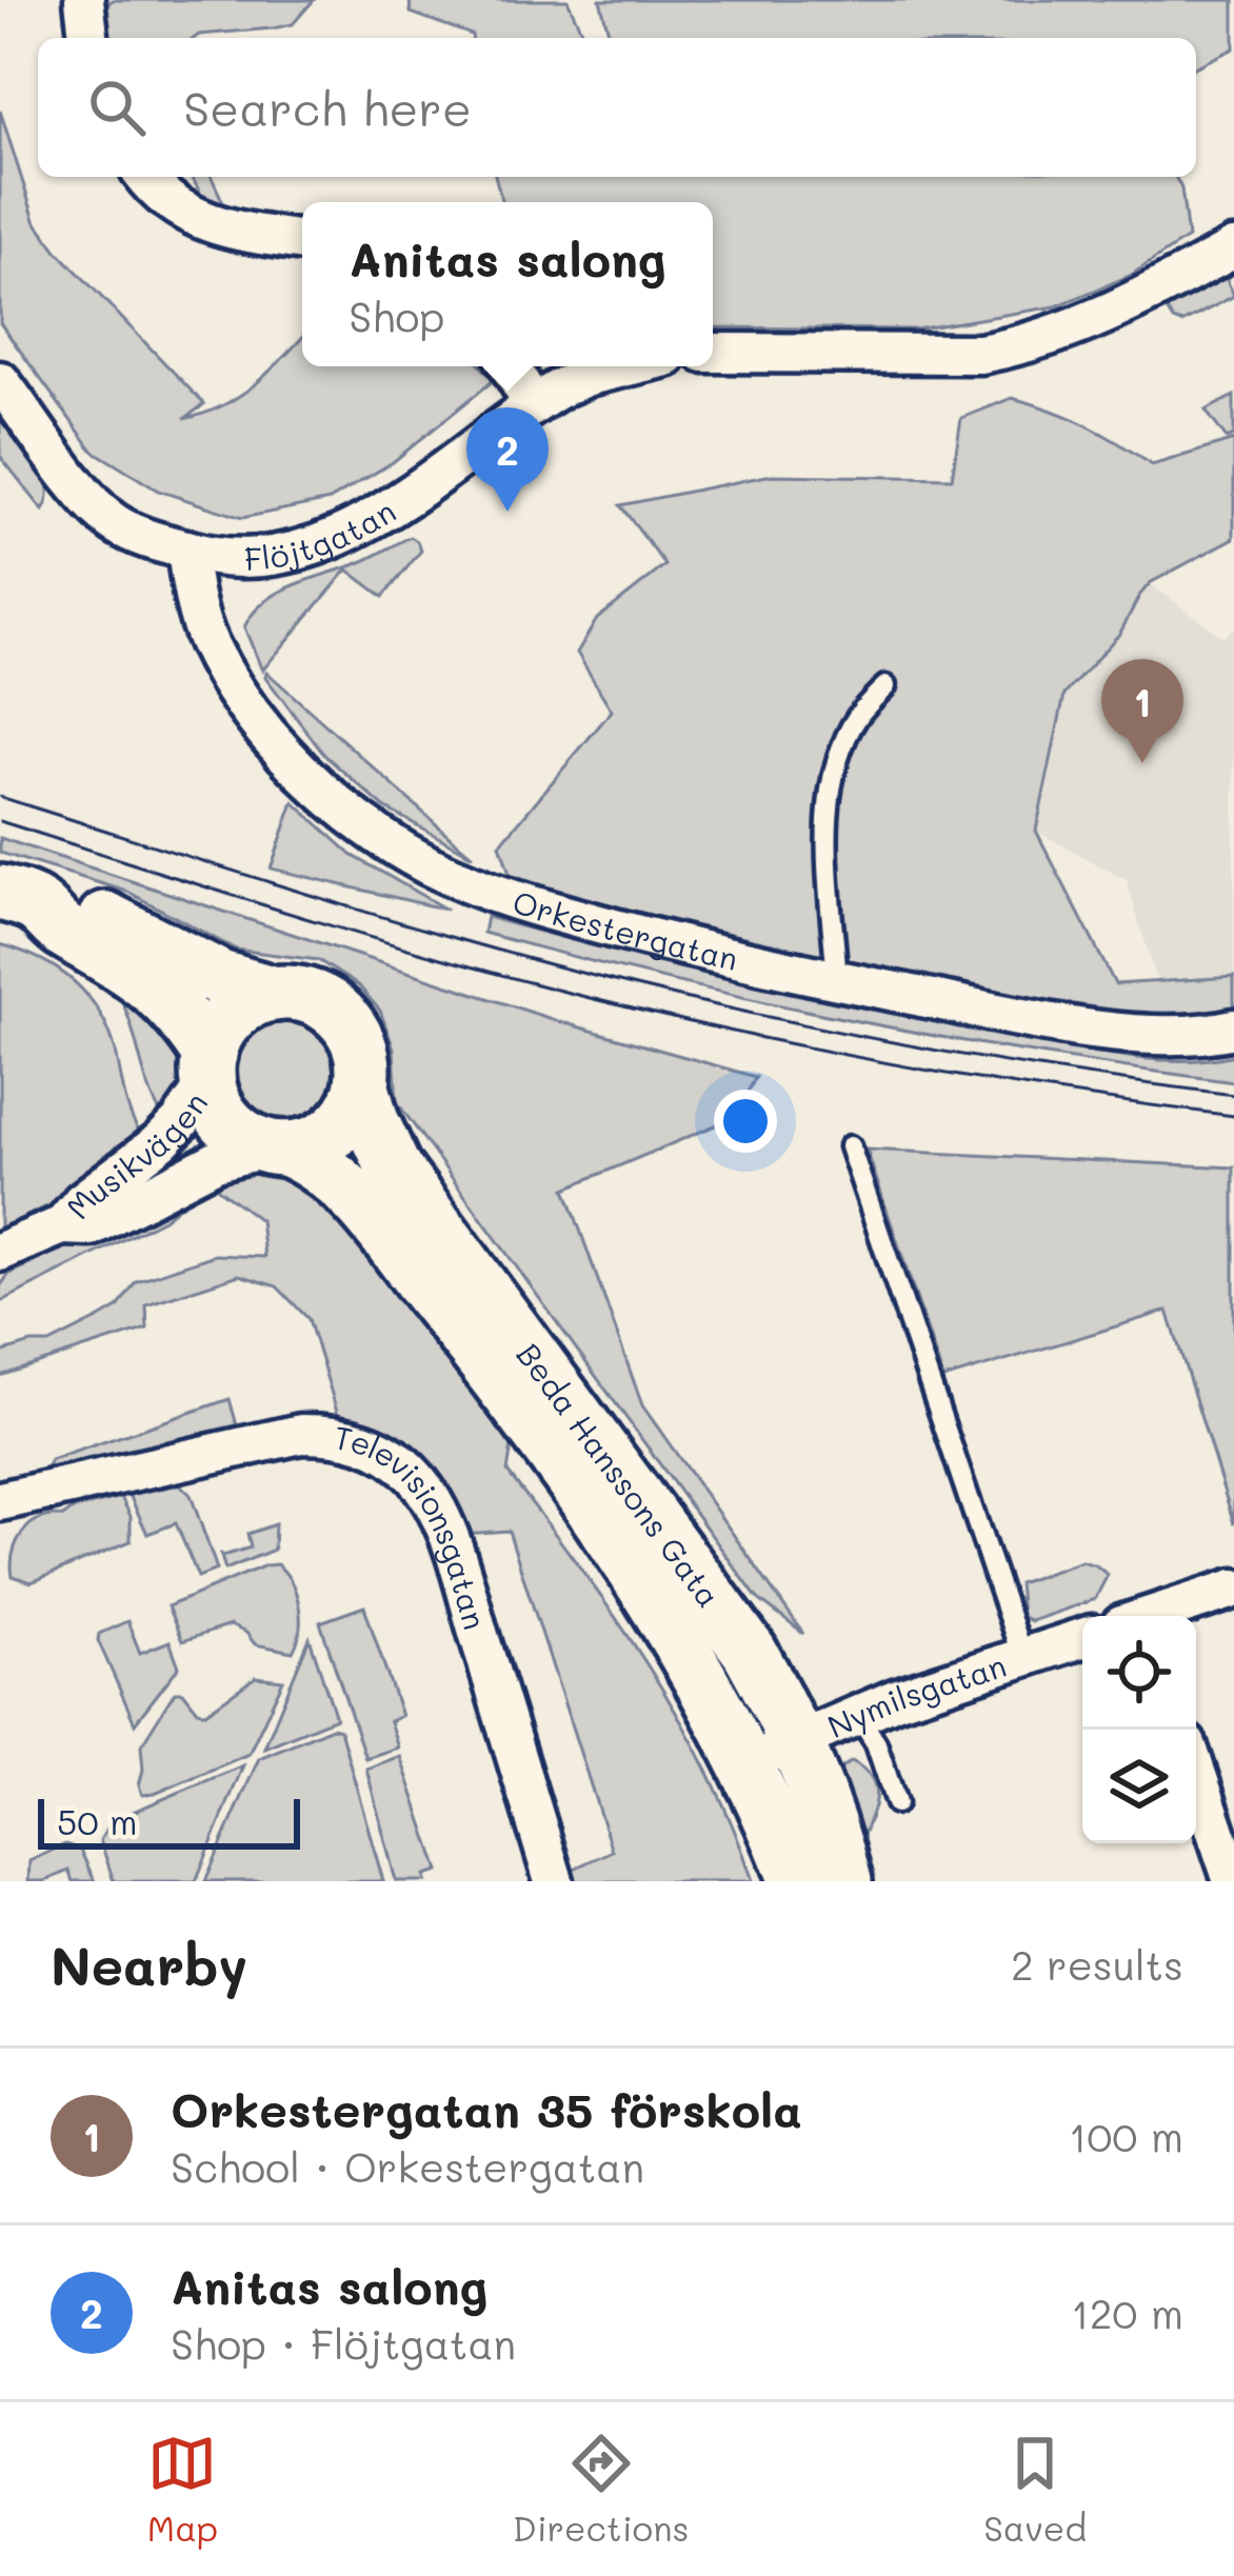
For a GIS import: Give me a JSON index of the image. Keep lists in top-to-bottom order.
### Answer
{
  "streets": {
    "street": [
      "Flöjtgatan",
      "Orkestergatan",
      "Musikvägen",
      "Beda Hanssons Gata",
      "Televisionsgatan",
      "Nymilsgatan"
    ]
  },
  "crossings": [
    ["Flöjtgatan", "Orkestergatan"],
    ["Musikvägen", "Beda Hanssons Gata"],
    ["Beda Hanssons Gata", "Nymilsgatan"]
  ],
  "scale_bar": "50 m",
  "page": {
    "search": "Search here",
    "popup": ["Anitas salong", "Shop"],
    "pins": ["2", "1"],
    "scale": "50 m",
    "heading": ["Nearby", "2 results"],
    "list": [
      {
        "mark": "1",
        "name": "Orkestergatan 35 förskola",
        "note": "School · Orkestergatan",
        "value": "100 m"
      },
      {
        "mark": "2",
        "name": "Anitas salong",
        "note": "Shop · Flöjtgatan",
        "value": "120 m"
      }
    ],
    "nav": ["Map", "Directions", "Saved"]
  }
}
